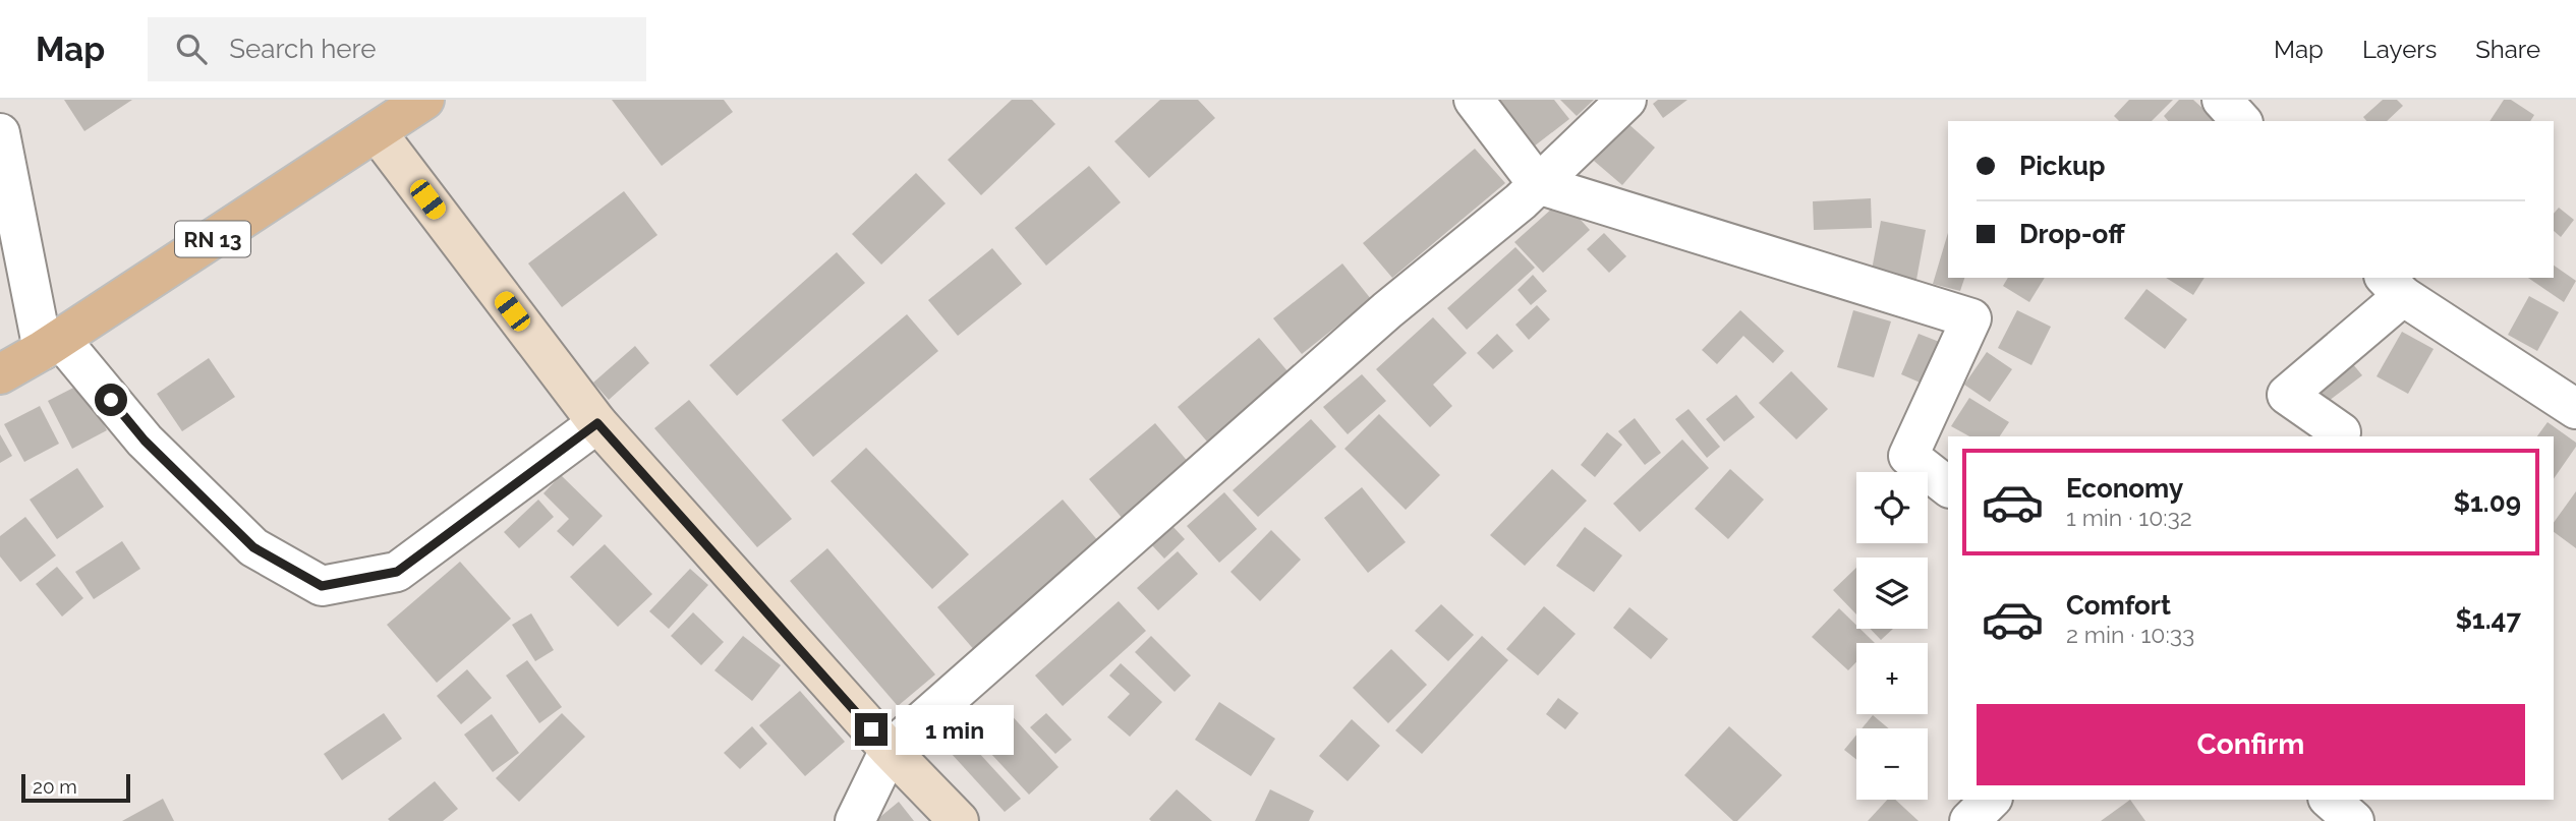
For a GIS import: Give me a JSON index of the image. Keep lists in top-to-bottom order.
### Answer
{
  "streets": {
    "main road": ["RN 13"]
  },
  "scale_bar": "20 m",
  "page": {
    "header": "Map",
    "search": "Search here",
    "nav": ["Map", "Layers", "Share"],
    "banner": ["Pickup", "Drop-off"],
    "list": [
      {
        "name": "Economy",
        "note": "1 min · 10:32",
        "value": "$1.09"
      },
      {
        "name": "Comfort",
        "note": "2 min · 10:33",
        "value": "$1.47"
      }
    ],
    "map_buttons": ["+", "−"],
    "buttons": "Confirm",
    "bubble": "1 min",
    "scale": "20 m"
  }
}
